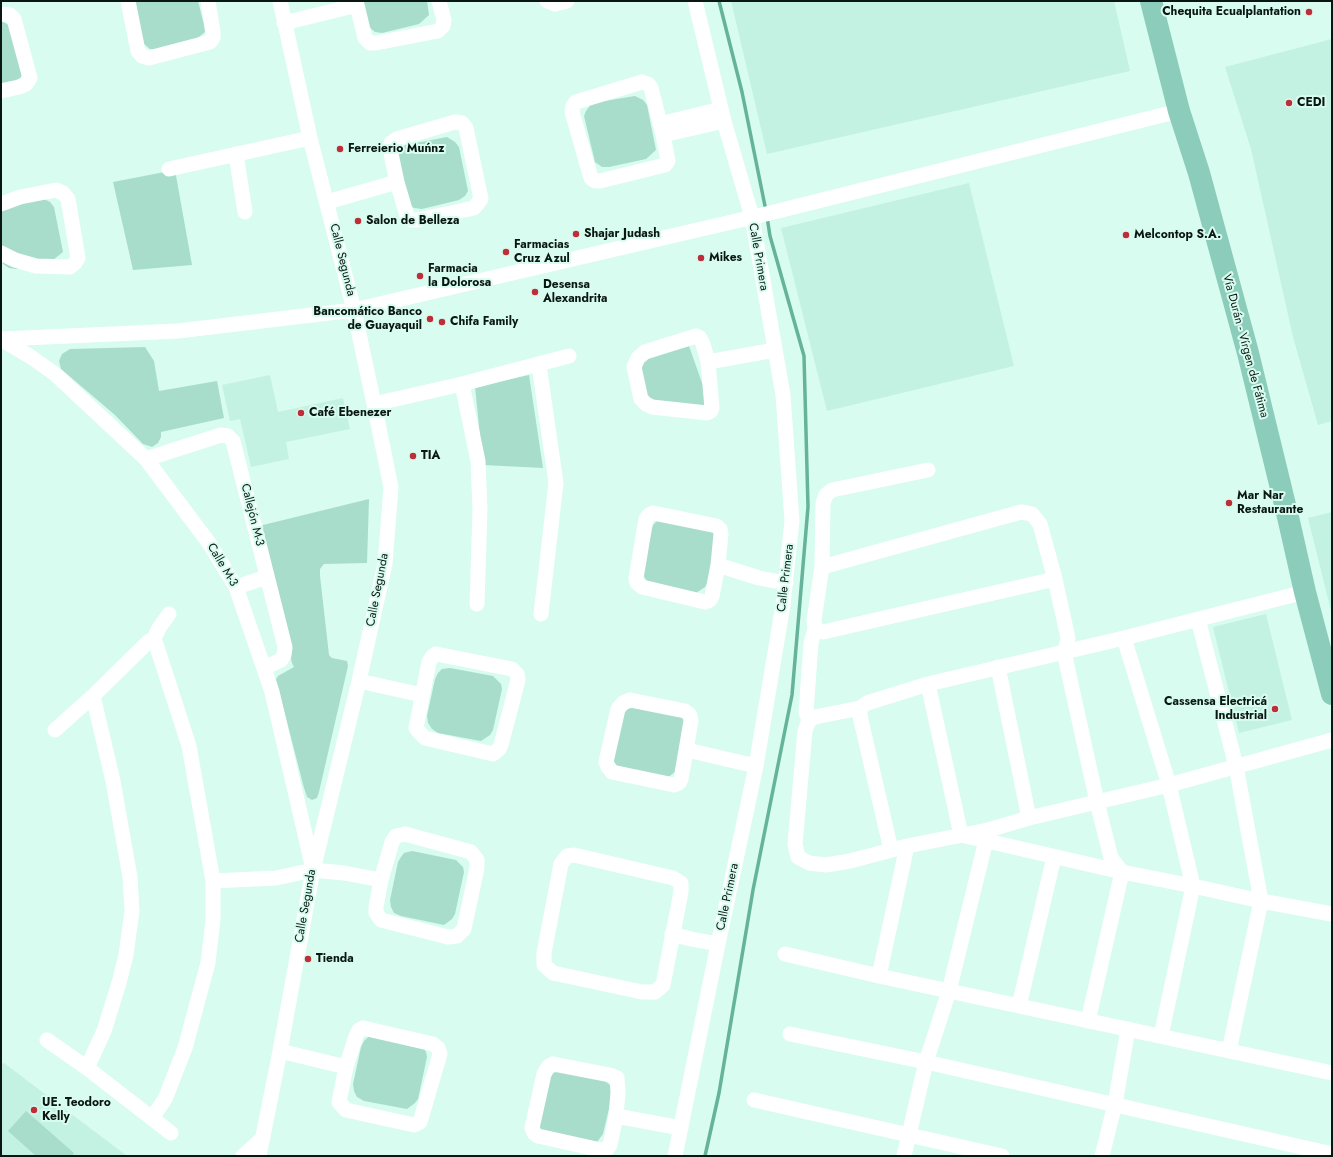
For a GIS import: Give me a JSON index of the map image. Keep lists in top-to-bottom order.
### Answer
{
  "streets": {
    "main road": ["Vía Durán - Vírgen de Fátima"],
    "street": [
      "Calle Primera",
      "Calle Segunda",
      "Callejón M-3",
      "Calle M-3"
    ]
  },
  "crossings": [
    ["Calle Segunda", "Calle M-3"],
    ["Callejón M-3", "Calle M-3"]
  ],
  "places": [
    "Chequita Ecualplantation",
    "CEDI",
    "Ferreierio Muńnz",
    "Salon de Belleza",
    "Shajar Judash",
    "Melcontop S.A.",
    "Farmacias Cruz Azul",
    "Mikes",
    "Farmacia la Dolorosa",
    "Desensa Alexandrita",
    "Bancomático Banco de Guayaquil",
    "Chifa Family",
    "Café Ebenezer",
    "TIA",
    "Mar Nar Restaurante",
    "Cassensa Electricá Industrial",
    "Tienda",
    "UE. Teodoro Kelly"
  ]
}
